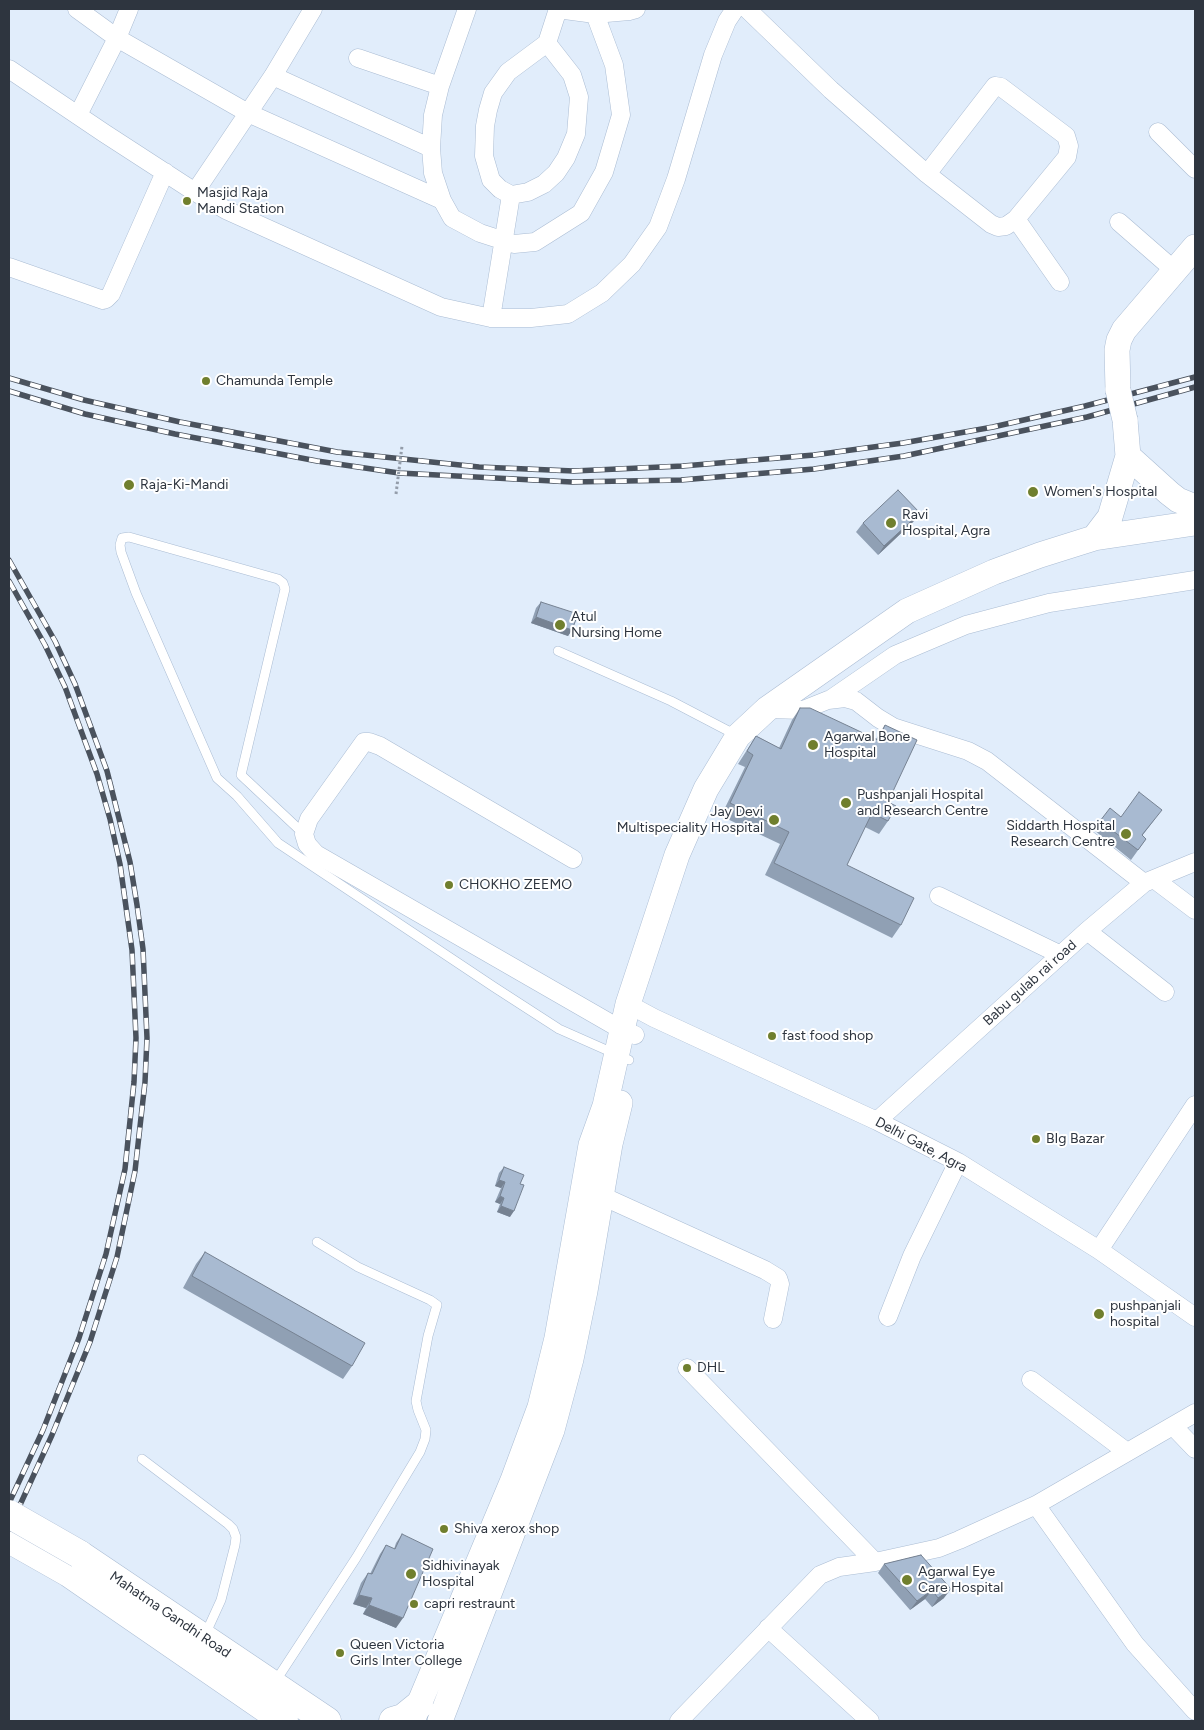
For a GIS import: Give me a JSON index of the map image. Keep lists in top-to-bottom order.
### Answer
{
  "streets": {
    "highway": ["Mahatma Gandhi Road"],
    "street": ["Babu gulab rai road", "Delhi Gate, Agra"]
  },
  "crossings": [
    ["Babu gulab rai road", "Delhi Gate, Agra"]
  ],
  "places": [
    "Masjid Raja Mandi Station",
    "Chamunda Temple",
    "Raja-Ki-Mandi",
    "Women's Hospital",
    "Ravi Hospital, Agra",
    "Atul Nursing Home",
    "Agarwal Bone Hospital",
    "Pushpanjali Hospital and Research Centre",
    "Jay Devi Multispeciality Hospital",
    "Siddarth Hospital Research Centre",
    "CHOKHO ZEEMO",
    "fast food shop",
    "BIg Bazar",
    "pushpanjali hospital",
    "DHL",
    "Shiva xerox shop",
    "Sidhivinayak Hospital",
    "Agarwal Eye Care Hospital",
    "capri restraunt",
    "Queen Victoria Girls Inter College"
  ]
}
